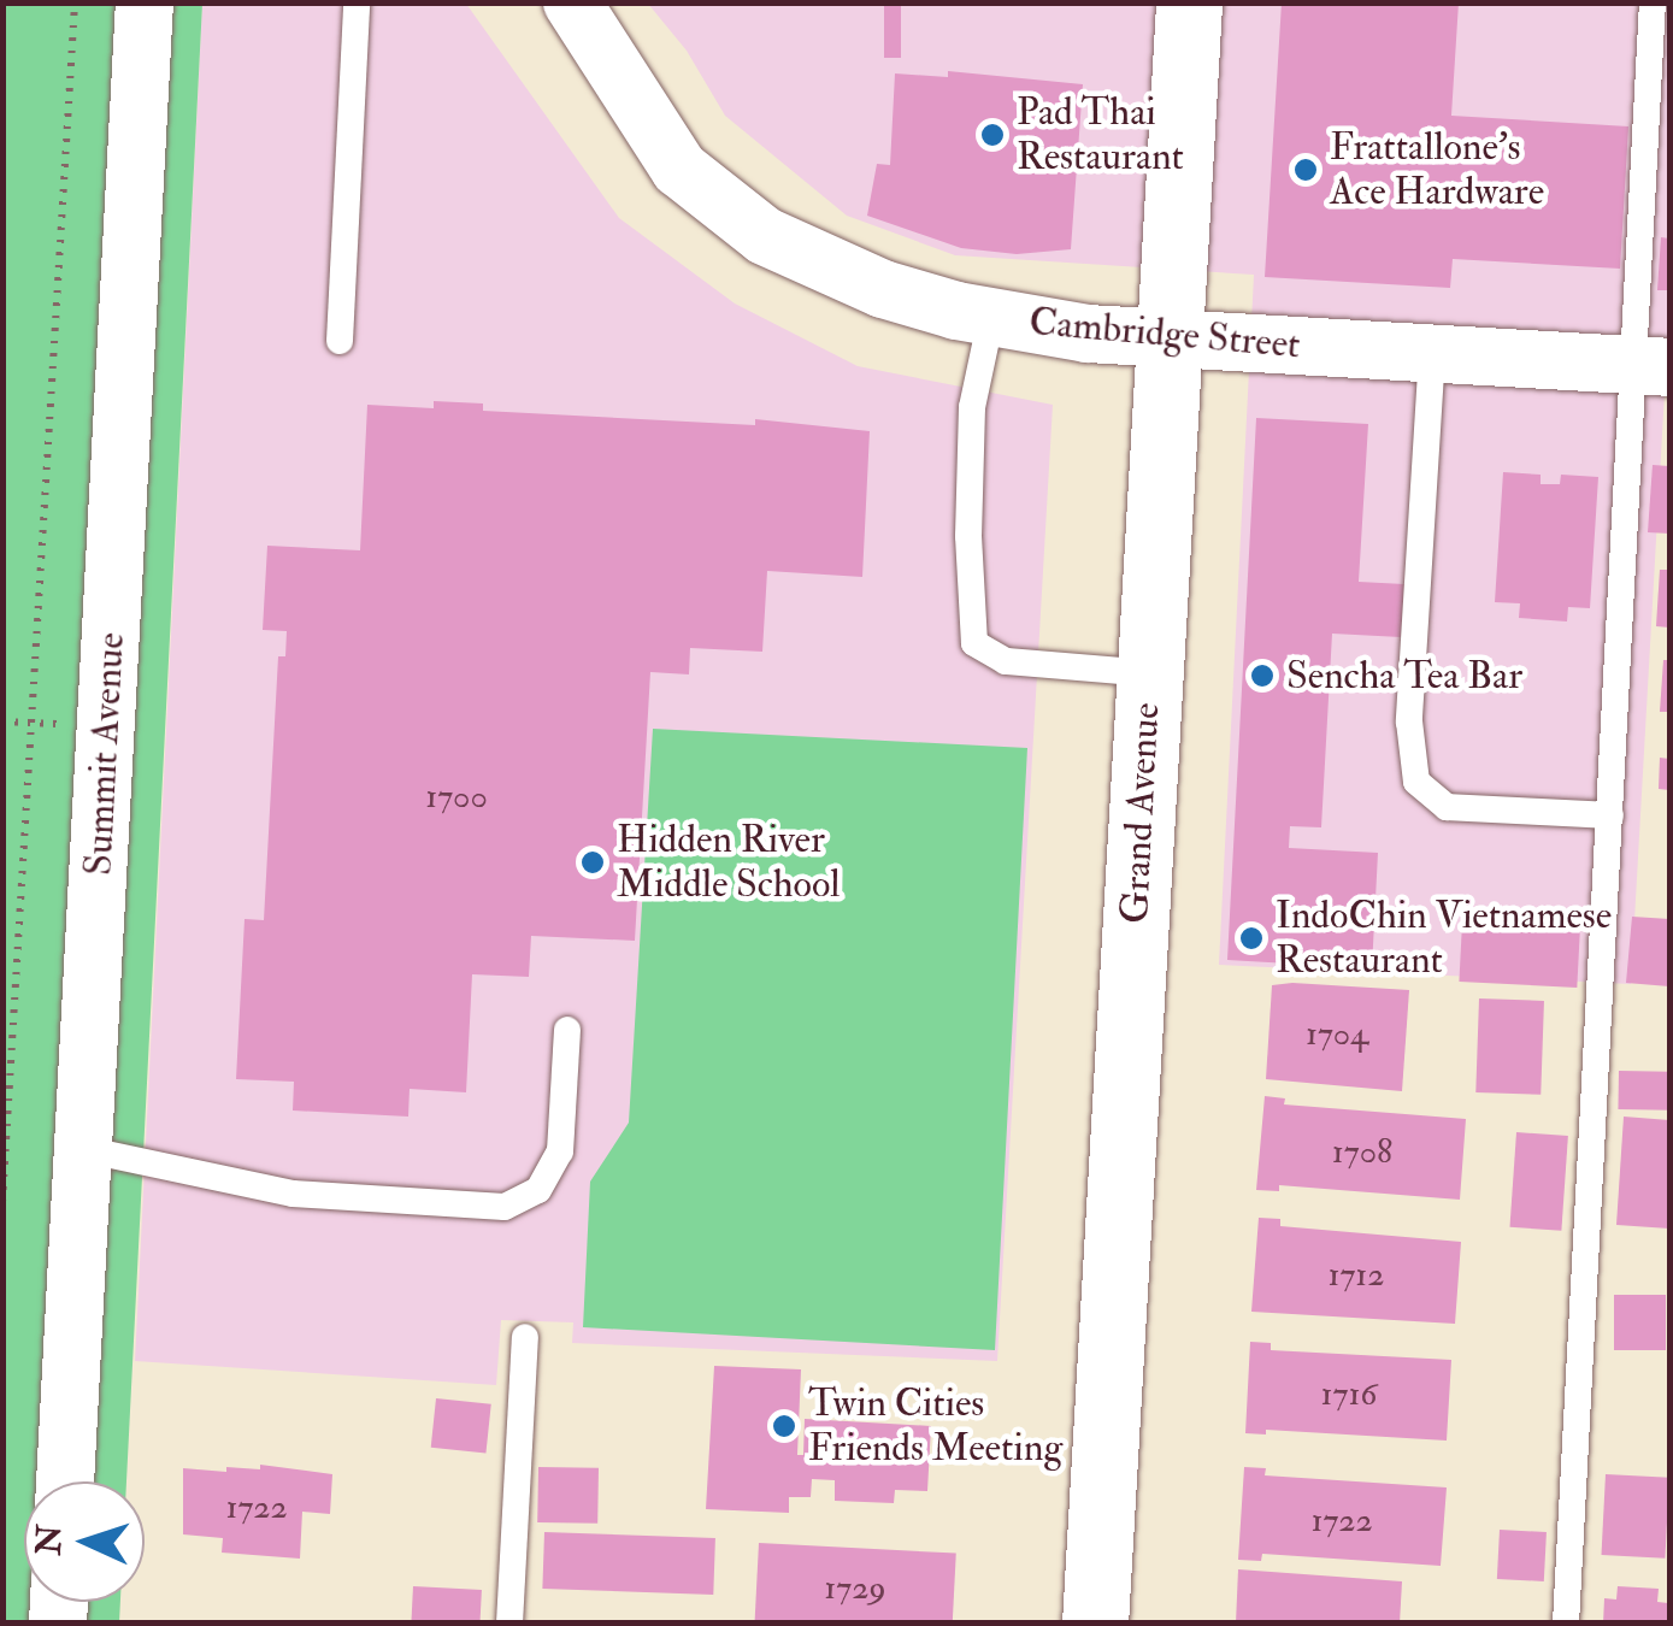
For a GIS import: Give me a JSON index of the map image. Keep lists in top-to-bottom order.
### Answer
{
  "streets": {
    "main road": ["Grand Avenue"],
    "street": ["Cambridge Street", "Summit Avenue"]
  },
  "crossings": [
    ["Cambridge Street", "Grand Avenue"]
  ],
  "places": [
    "Pad Thai Restaurant",
    "Frattallone's Ace Hardware",
    "Sencha Tea Bar",
    "Hidden River Middle School",
    "IndoChin Vietnamese Restaurant",
    "Twin Cities Friends Meeting"
  ],
  "house_numbers": [
    "1700",
    "1704",
    "1708",
    "1712",
    "1716",
    "1722",
    "1722",
    "1729"
  ],
  "north": "left"
}
